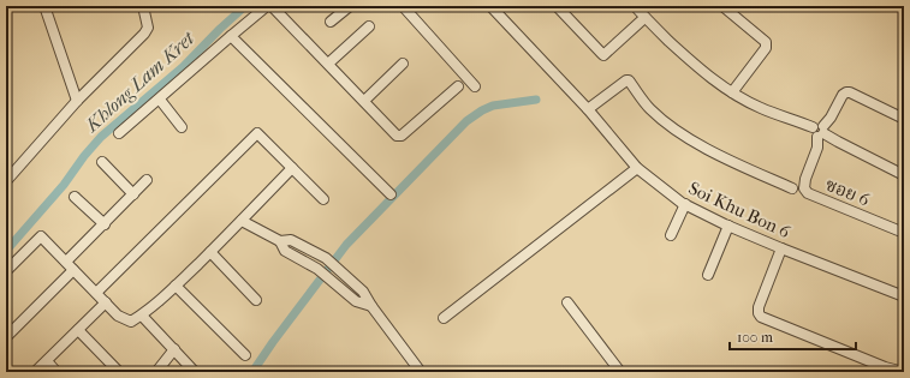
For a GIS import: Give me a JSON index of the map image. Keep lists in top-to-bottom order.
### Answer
{
  "streets": {
    "street": ["ซอย 6", "Soi Khu Bon 6"]
  },
  "water": ["Khlong Lam Kret"],
  "scale_bar": "100 m"
}
